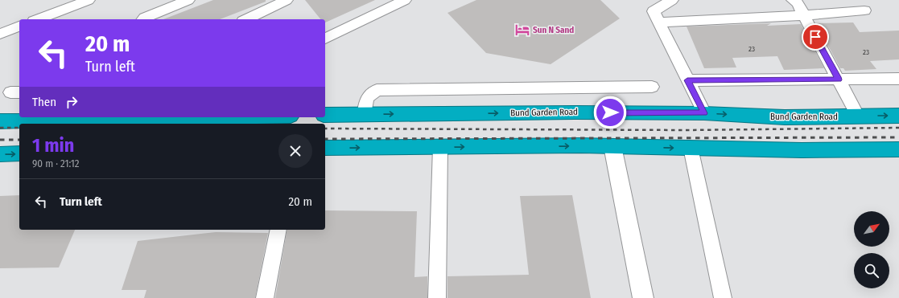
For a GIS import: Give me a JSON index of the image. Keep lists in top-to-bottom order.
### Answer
{
  "streets": {
    "highway": ["Bund Garden Road"]
  },
  "places": {
    "hotel": ["Sun N Sand"]
  },
  "house_numbers": ["23", "23"],
  "north": "top right",
  "page": {
    "turn": ["20 m", "Turn left"],
    "then": "Then",
    "heading": ["1 min", "90 m · 21:12"],
    "list": [
      {
        "name": "Turn left",
        "value": "20 m"
      }
    ]
  }
}
